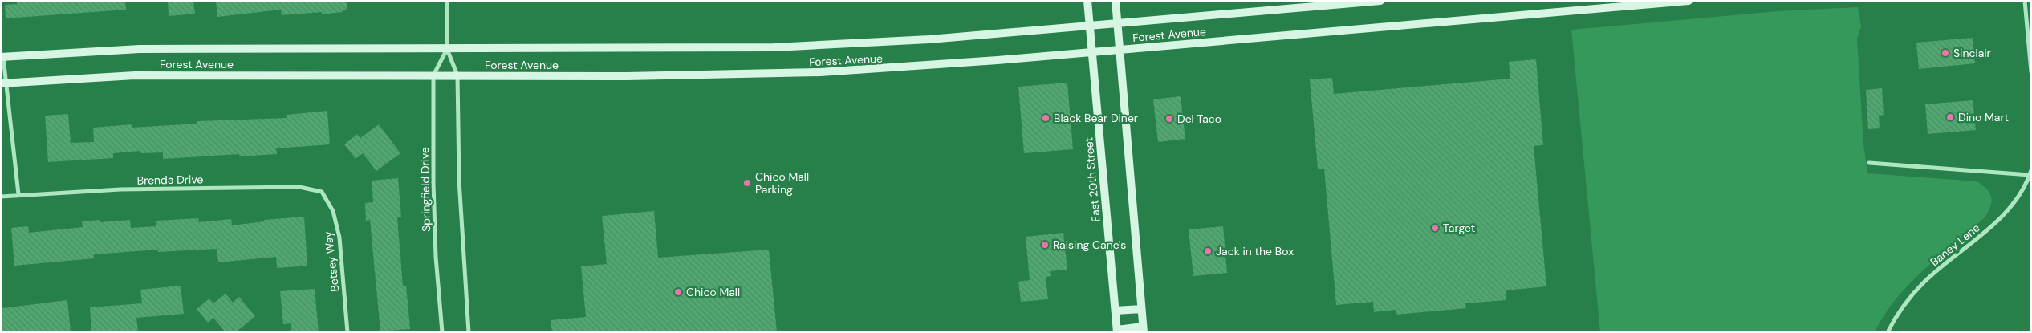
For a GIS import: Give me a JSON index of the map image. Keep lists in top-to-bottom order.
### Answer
{
  "streets": {
    "street": [
      "Forest Avenue",
      "Brenda Drive",
      "East 20th Street",
      "Springfield Drive",
      "Baney Lane",
      "Betsey Way"
    ]
  },
  "crossings": [
    ["Forest Avenue", "East 20th Street"],
    ["Forest Avenue", "Springfield Drive"],
    ["Brenda Drive", "Betsey Way"]
  ],
  "places": [
    "Sinclair",
    "Dino Mart",
    "Black Bear Diner",
    "Del Taco",
    "Chico Mall Parking",
    "Target",
    "Raising Cane's",
    "Jack in the Box",
    "Chico Mall"
  ]
}
